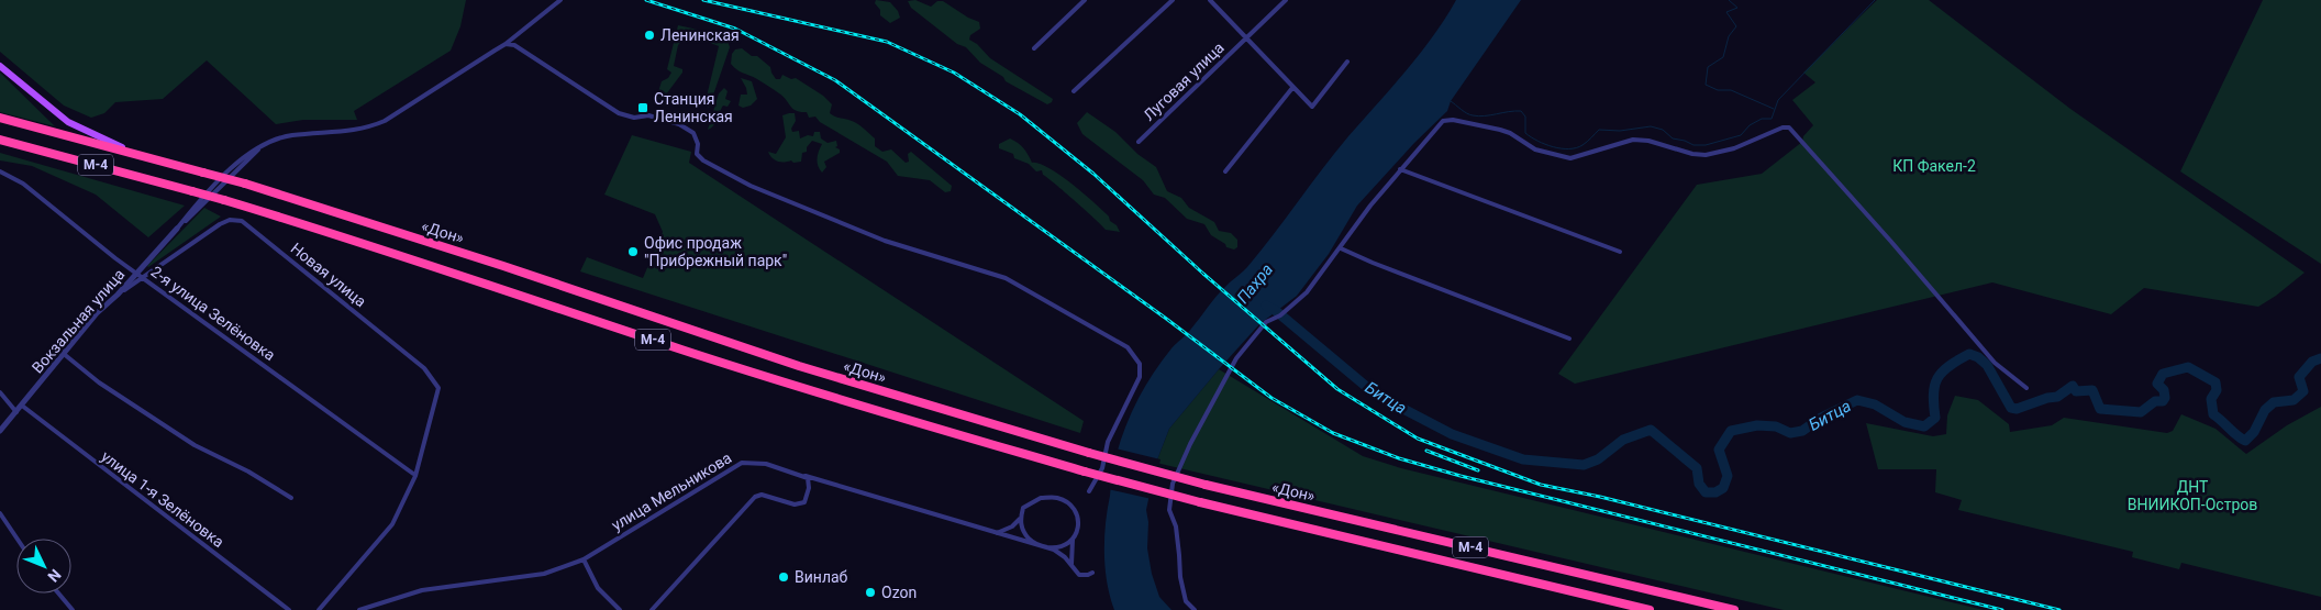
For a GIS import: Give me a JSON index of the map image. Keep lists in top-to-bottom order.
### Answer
{
  "streets": {
    "highway": ["М-4", "«Дон»"],
    "street": [
      "Луговая улица",
      "Новая улица",
      "2-я улица Зелёновка",
      "Вокзальная улица",
      "улица Мельникова",
      "улица 1-я Зелёновка"
    ]
  },
  "crossings": [
    ["Новая улица", "2-я улица Зелёновка"],
    ["Новая улица", "Вокзальная улица"],
    ["2-я улица Зелёновка", "Вокзальная улица"],
    ["Вокзальная улица", "улица 1-я Зелёновка"]
  ],
  "water": ["Пахра", "Битца"],
  "parks": ["КП Факел-2", "ДНТ ВНИИКОП-Остров"],
  "places": {
    "other": [
      "Ленинская",
      "Офис продаж \"Прибрежный парк\"",
      "Винлаб",
      "Ozon"
    ],
    "transit": ["Станция Ленинская"]
  },
  "north": "bottom right"
}
